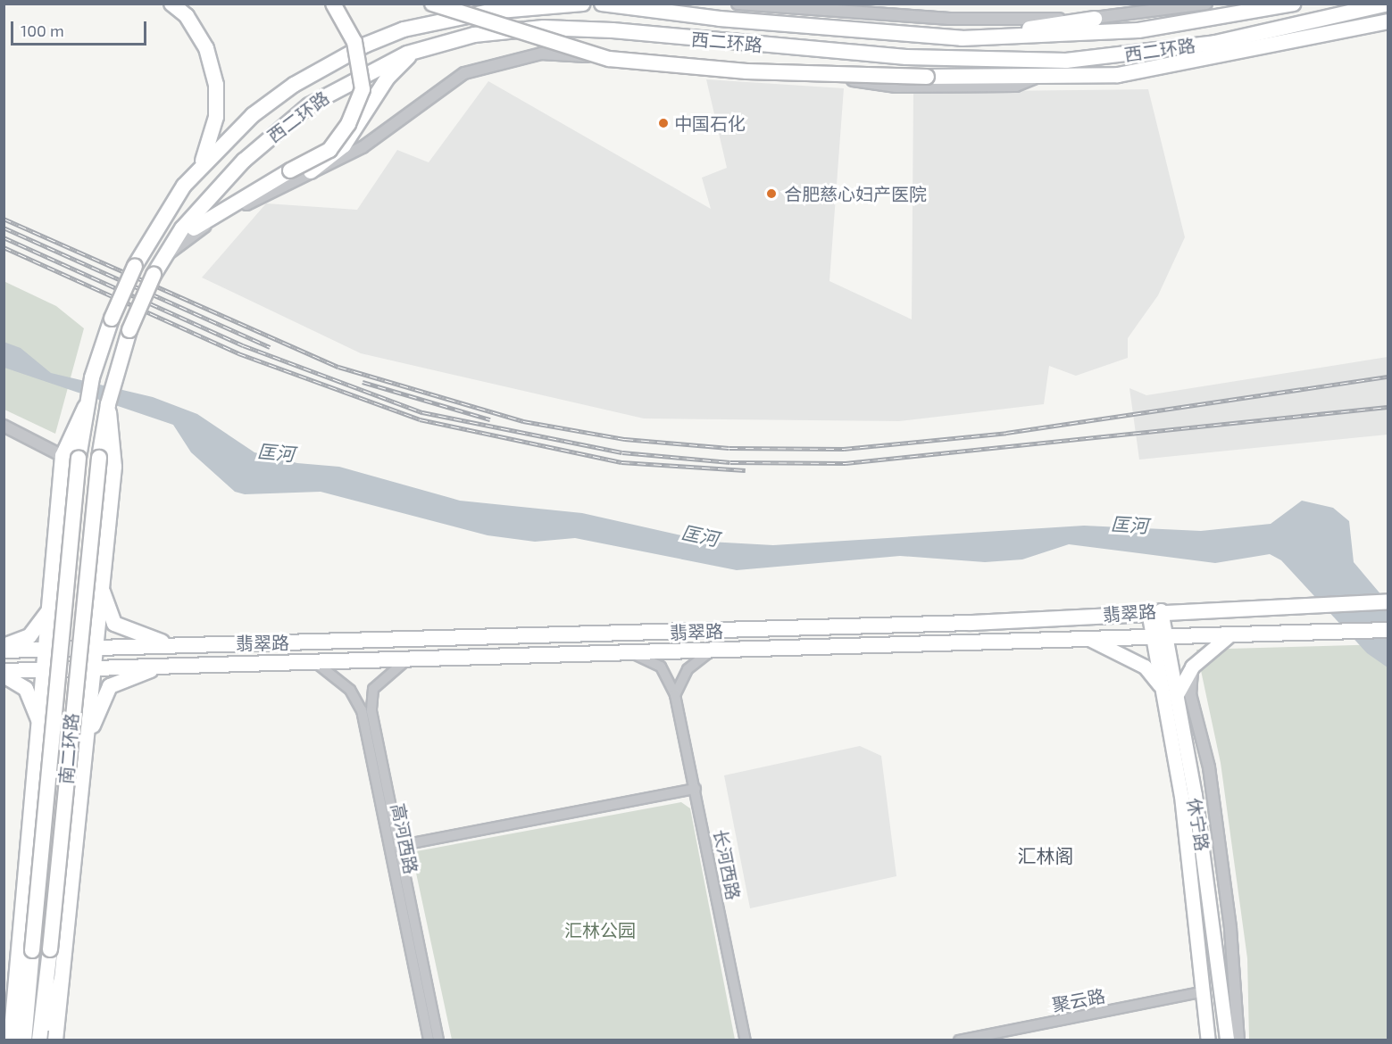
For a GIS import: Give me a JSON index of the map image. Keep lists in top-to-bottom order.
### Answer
{
  "streets": {
    "main road": [
      "西二环路",
      "翡翠路",
      "南二环路",
      "休宁路"
    ],
    "street": ["高河西路", "长河西路", "聚云路"]
  },
  "crossings": [
    ["西二环路", "南二环路"],
    ["翡翠路", "休宁路"],
    ["翡翠路", "高河西路"],
    ["翡翠路", "长河西路"],
    ["休宁路", "聚云路"]
  ],
  "districts": ["汇林阁"],
  "water": ["匡河"],
  "parks": ["汇林公园"],
  "places": ["中国石化", "合肥慈心妇产医院"],
  "scale_bar": "100 m"
}
